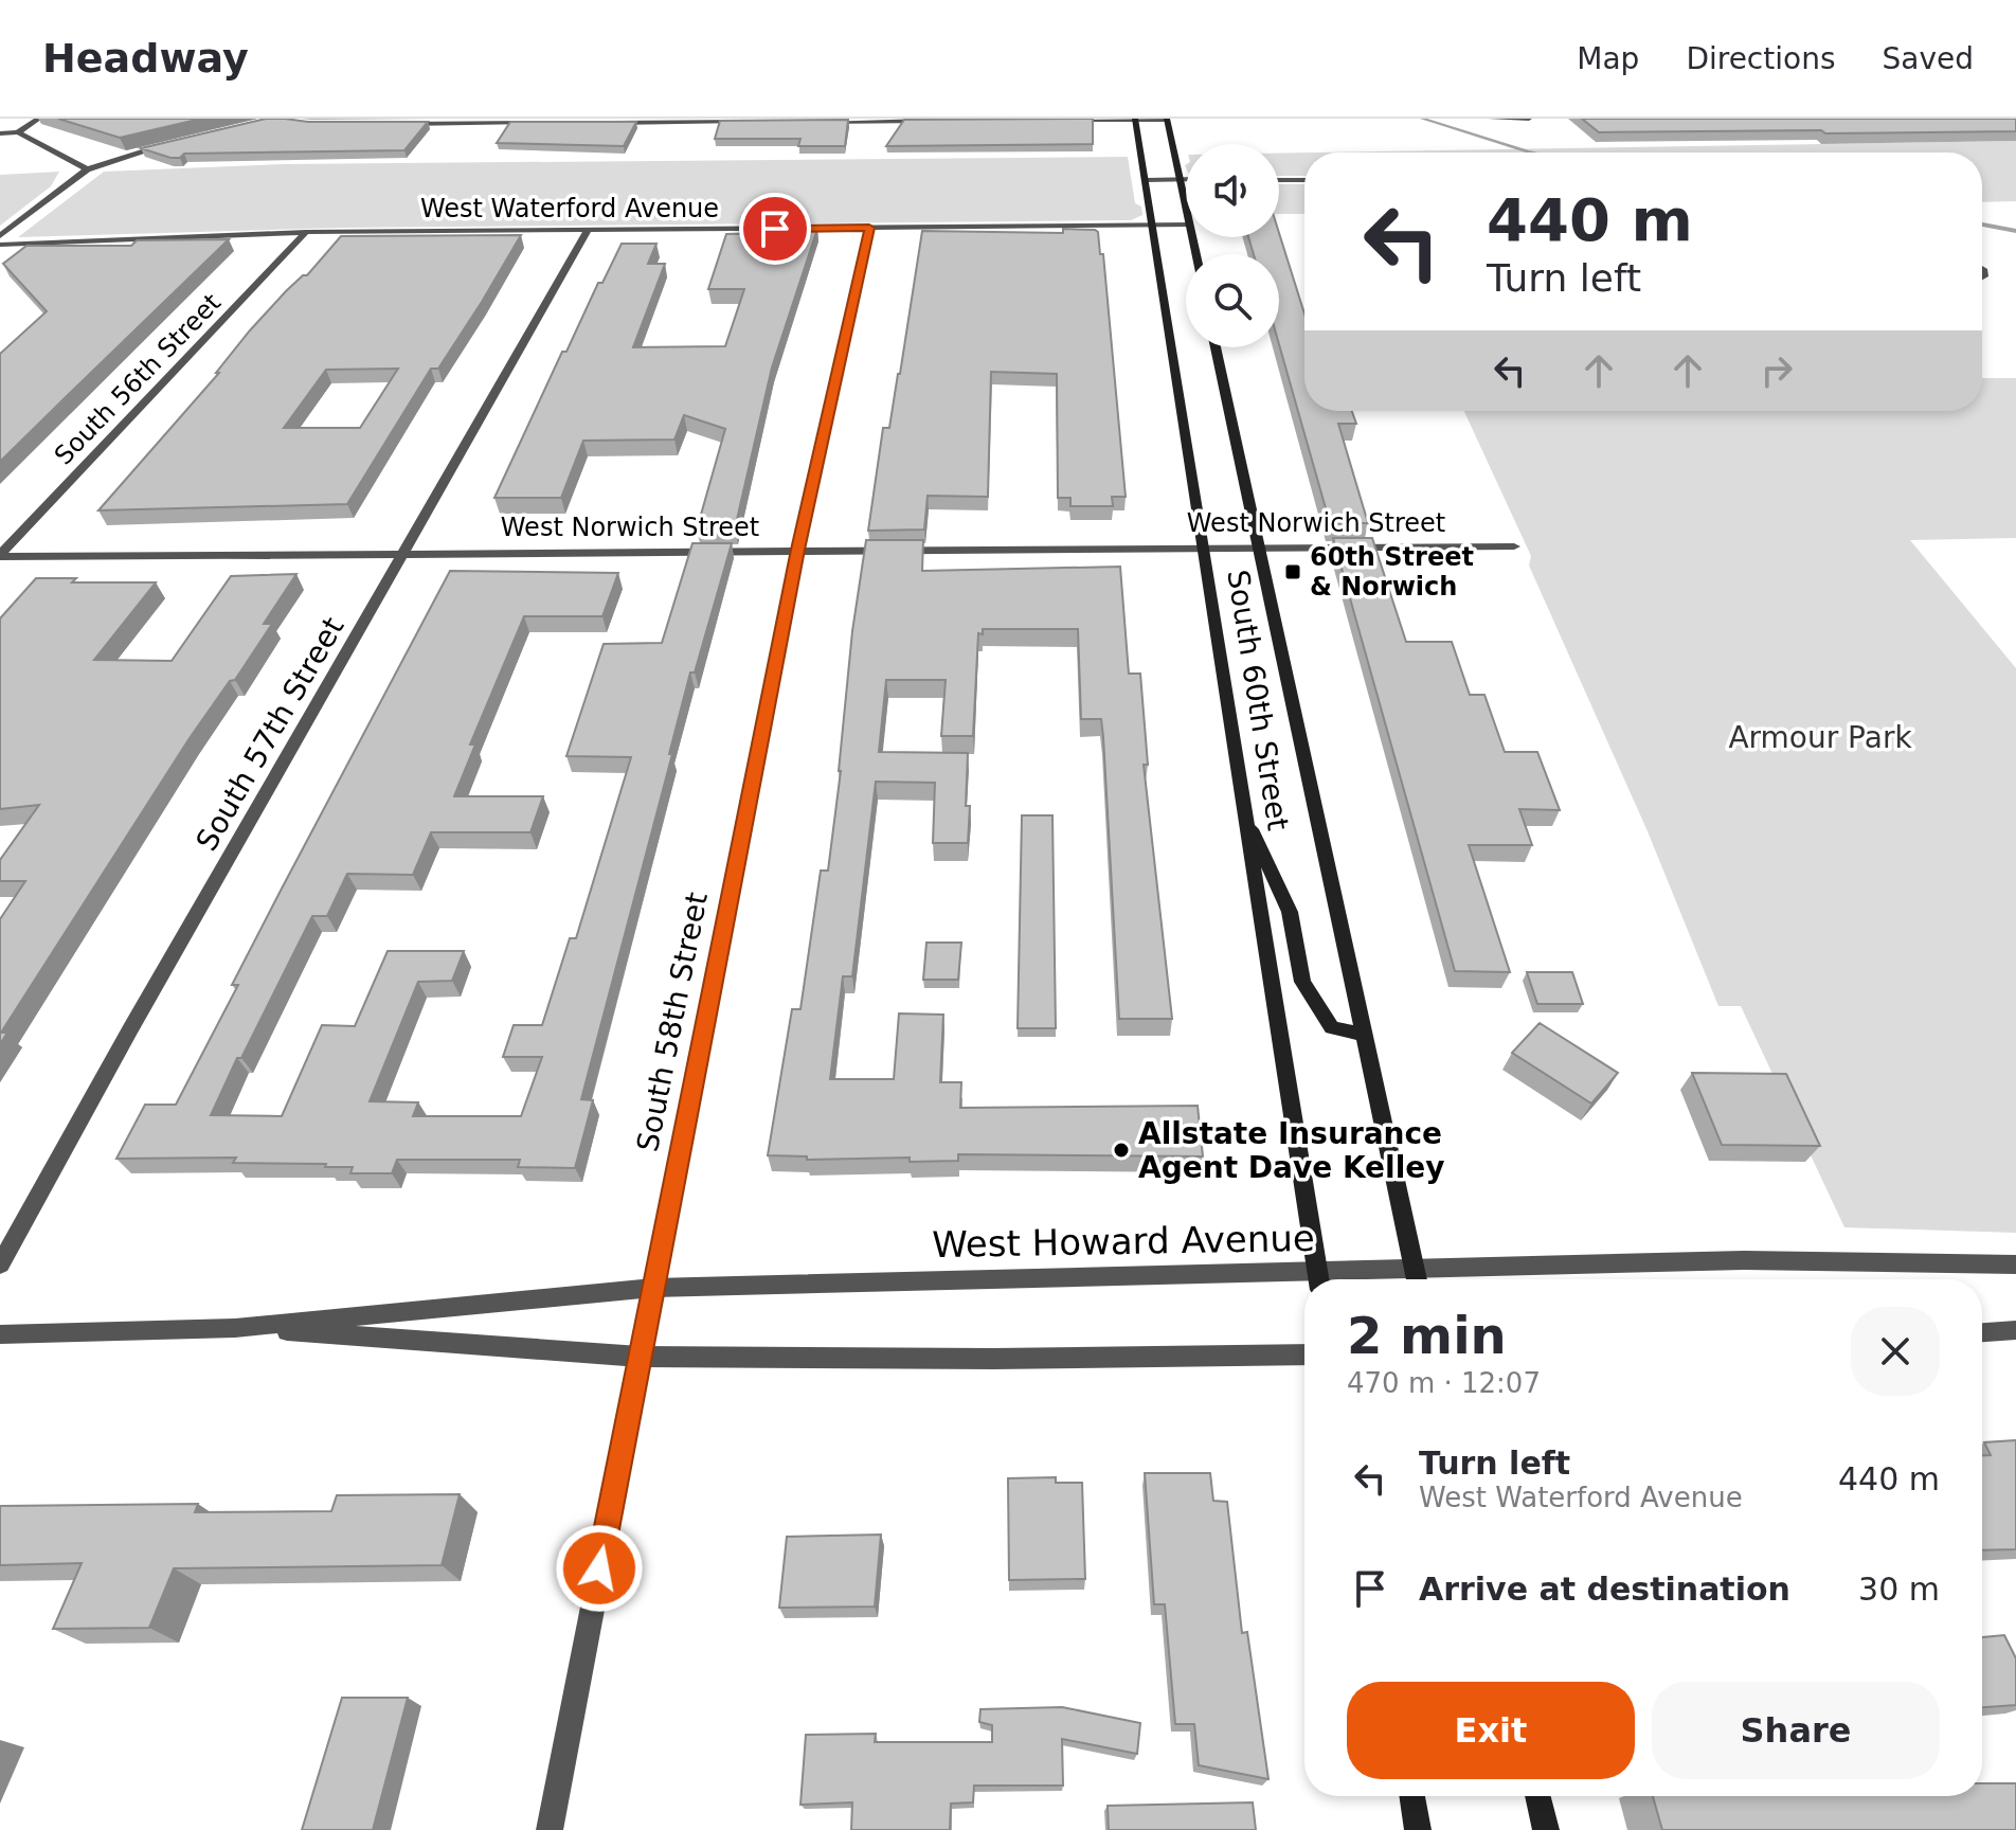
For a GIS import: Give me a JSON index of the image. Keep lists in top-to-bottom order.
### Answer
{
  "streets": {
    "main road": ["South 60th Street"],
    "street": [
      "West Waterford Avenue",
      "South 56th Street",
      "West Norwich Street",
      "South 57th Street",
      "South 58th Street",
      "West Howard Avenue"
    ]
  },
  "crossings": [
    ["West Waterford Avenue", "South 56th Street"],
    ["West Waterford Avenue", "South 60th Street"],
    ["West Waterford Avenue", "South 57th Street"],
    ["West Waterford Avenue", "South 58th Street"],
    ["South 56th Street", "West Norwich Street"],
    ["West Norwich Street", "South 60th Street"],
    ["West Norwich Street", "South 57th Street"],
    ["West Norwich Street", "South 58th Street"],
    ["South 60th Street", "West Howard Avenue"],
    ["South 58th Street", "West Howard Avenue"]
  ],
  "parks": ["Armour Park"],
  "places": {
    "transit": ["60th Street & Norwich"],
    "other": ["Allstate Insurance Agent Dave Kelley"]
  },
  "page": {
    "header": "Headway",
    "nav": ["Map", "Directions", "Saved"],
    "turn": ["440 m", "Turn left"],
    "heading": ["2 min", "470 m · 12:07"],
    "list": [
      {
        "name": "Turn left",
        "note": "West Waterford Avenue",
        "value": "440 m"
      },
      {
        "name": "Arrive at destination",
        "value": "30 m"
      }
    ],
    "buttons": ["Exit", "Share"]
  }
}
